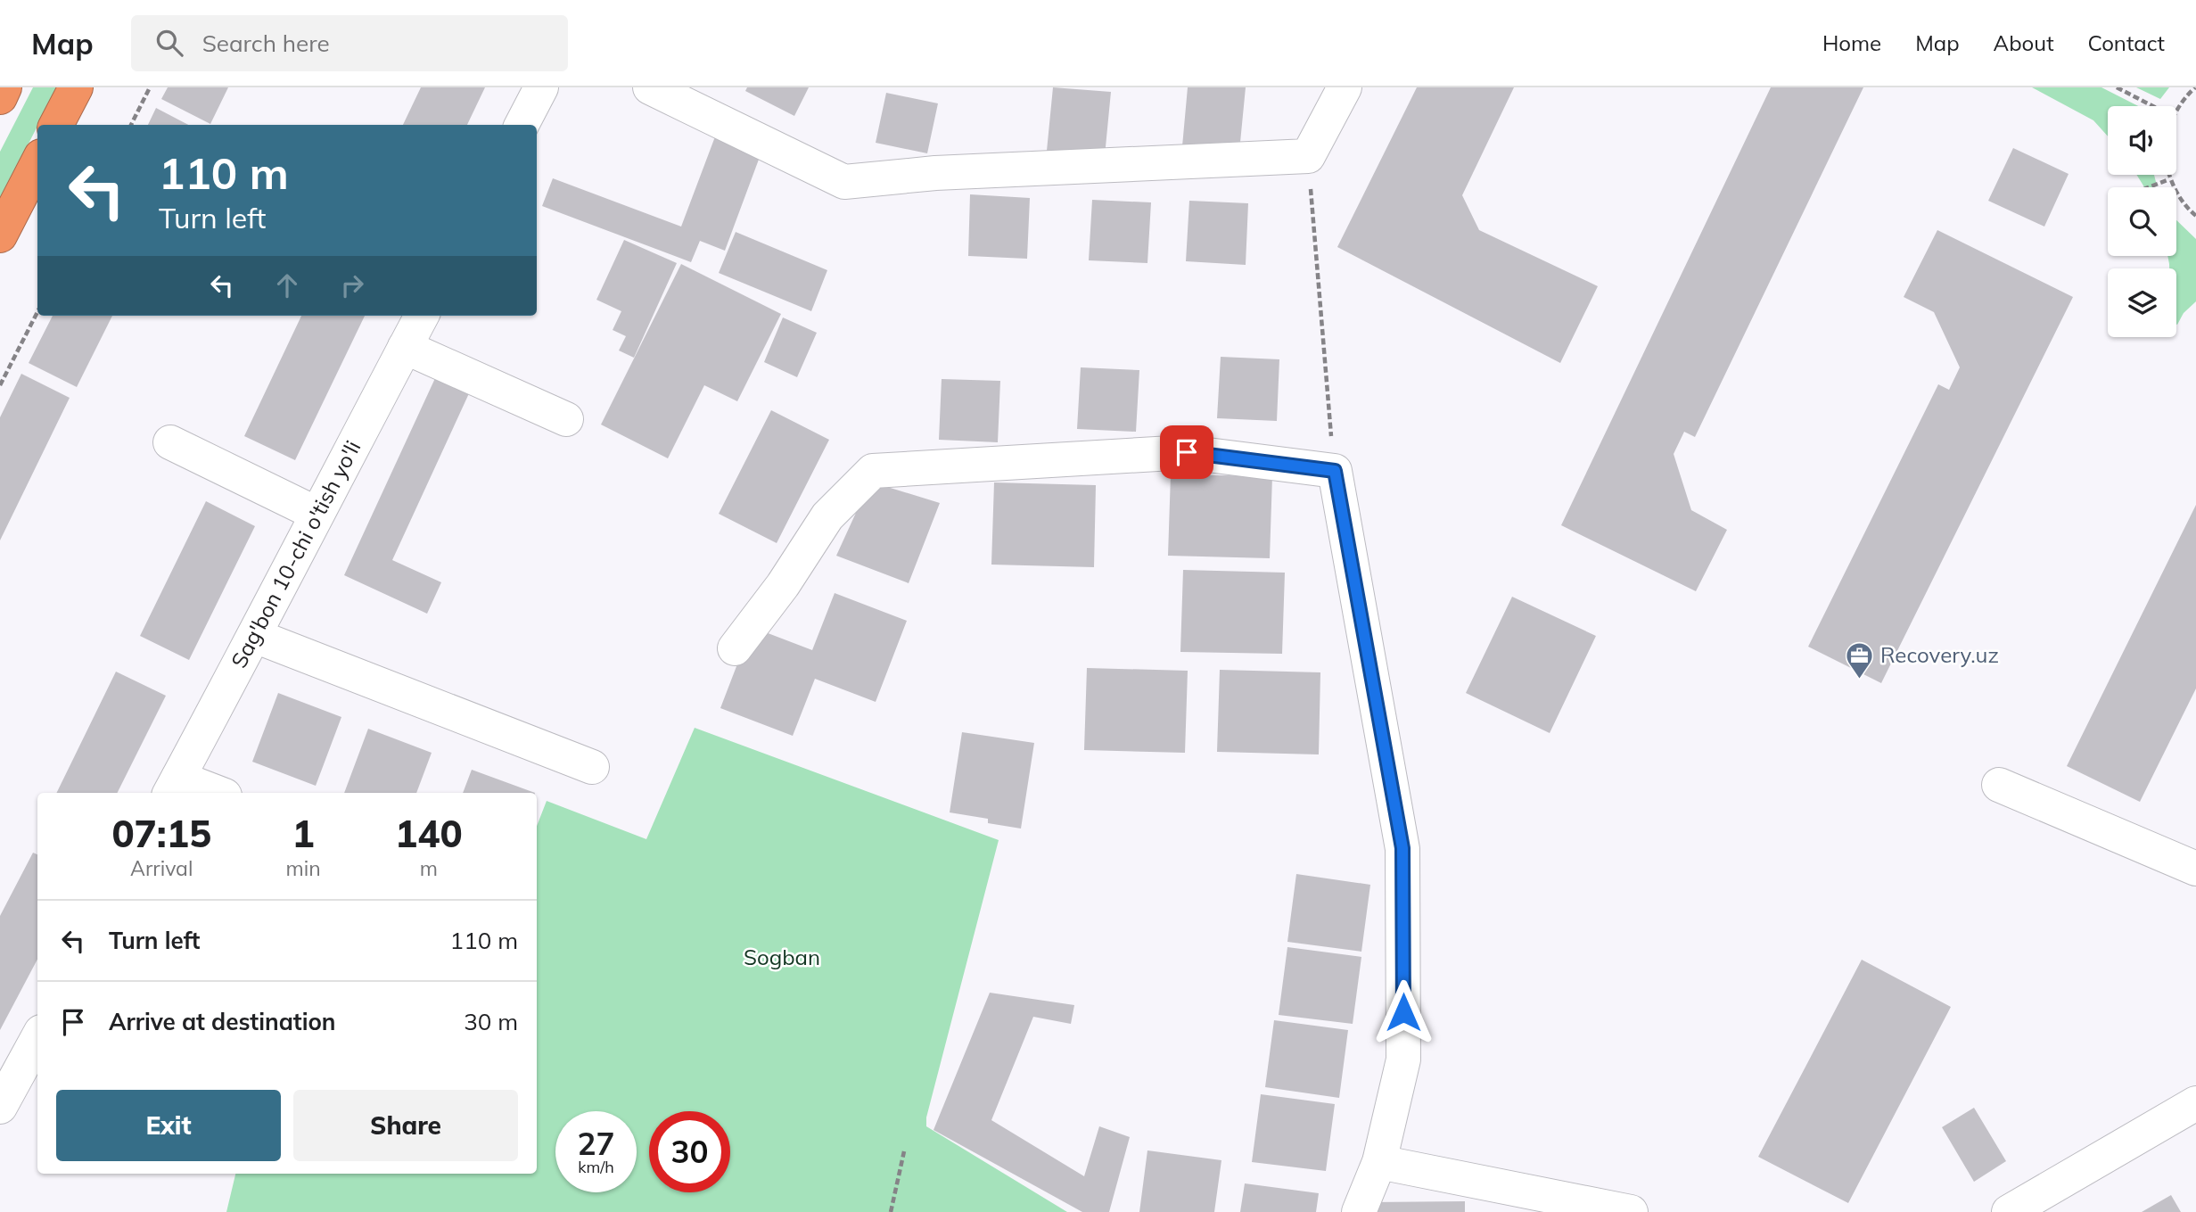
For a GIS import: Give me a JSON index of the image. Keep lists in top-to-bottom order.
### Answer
{
  "streets": {
    "street": ["Sag'bon 10-chi o'tish yo'li"]
  },
  "parks": ["Sogban"],
  "places": {
    "office": ["Recovery.uz"]
  },
  "page": {
    "header": "Map",
    "search": "Search here",
    "nav": [
      "Home",
      "Map",
      "About",
      "Contact"
    ],
    "turn": ["110 m", "Turn left"],
    "eta": [
      "07:15",
      "Arrival",
      "1",
      "min",
      "140",
      "m"
    ],
    "list": [
      {
        "name": "Turn left",
        "value": "110 m"
      },
      {
        "name": "Arrive at destination",
        "value": "30 m"
      }
    ],
    "buttons": ["Exit", "Share"],
    "speed": "27 km/h",
    "limit": "30"
  }
}
